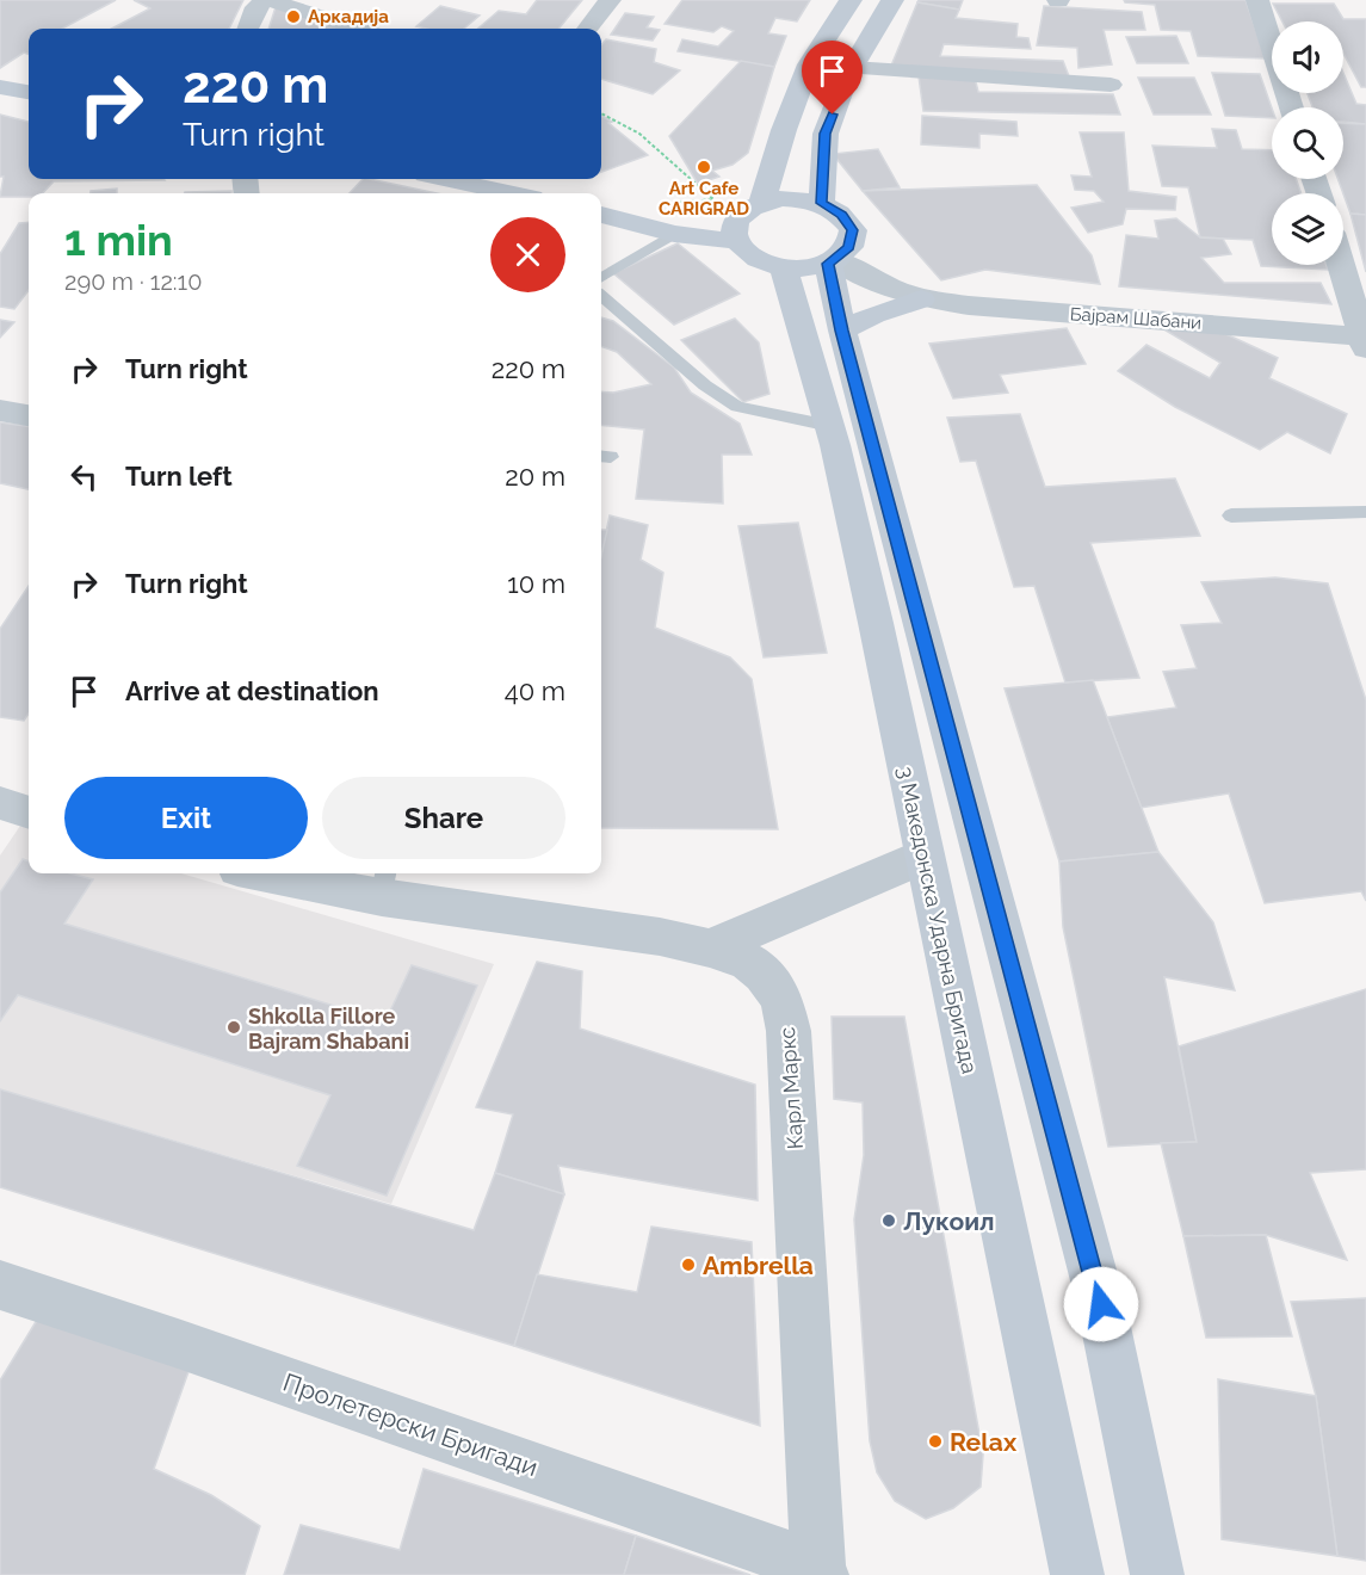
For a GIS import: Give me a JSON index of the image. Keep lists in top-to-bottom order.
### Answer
{
  "streets": {
    "street": [
      "Бајрам Шабани",
      "3 Македонска Ударна Бригада",
      "Карл Маркс",
      "Пролетерски Бригади"
    ]
  },
  "crossings": [
    ["Бајрам Шабани", "3 Македонска Ударна Бригада"],
    ["Карл Маркс", "Пролетерски Бригади"]
  ],
  "places": [
    "Аркадија",
    "Art Cafe CARIGRAD",
    "Shkolla Fillore Bajram Shabani",
    "Лукоил",
    "Ambrella",
    "Relax"
  ],
  "page": {
    "turn": ["220 m", "Turn right"],
    "heading": ["1 min", "290 m · 12:10"],
    "list": [
      {
        "name": "Turn right",
        "value": "220 m"
      },
      {
        "name": "Turn left",
        "value": "20 m"
      },
      {
        "name": "Turn right",
        "value": "10 m"
      },
      {
        "name": "Arrive at destination",
        "value": "40 m"
      }
    ],
    "buttons": ["Exit", "Share"]
  }
}
